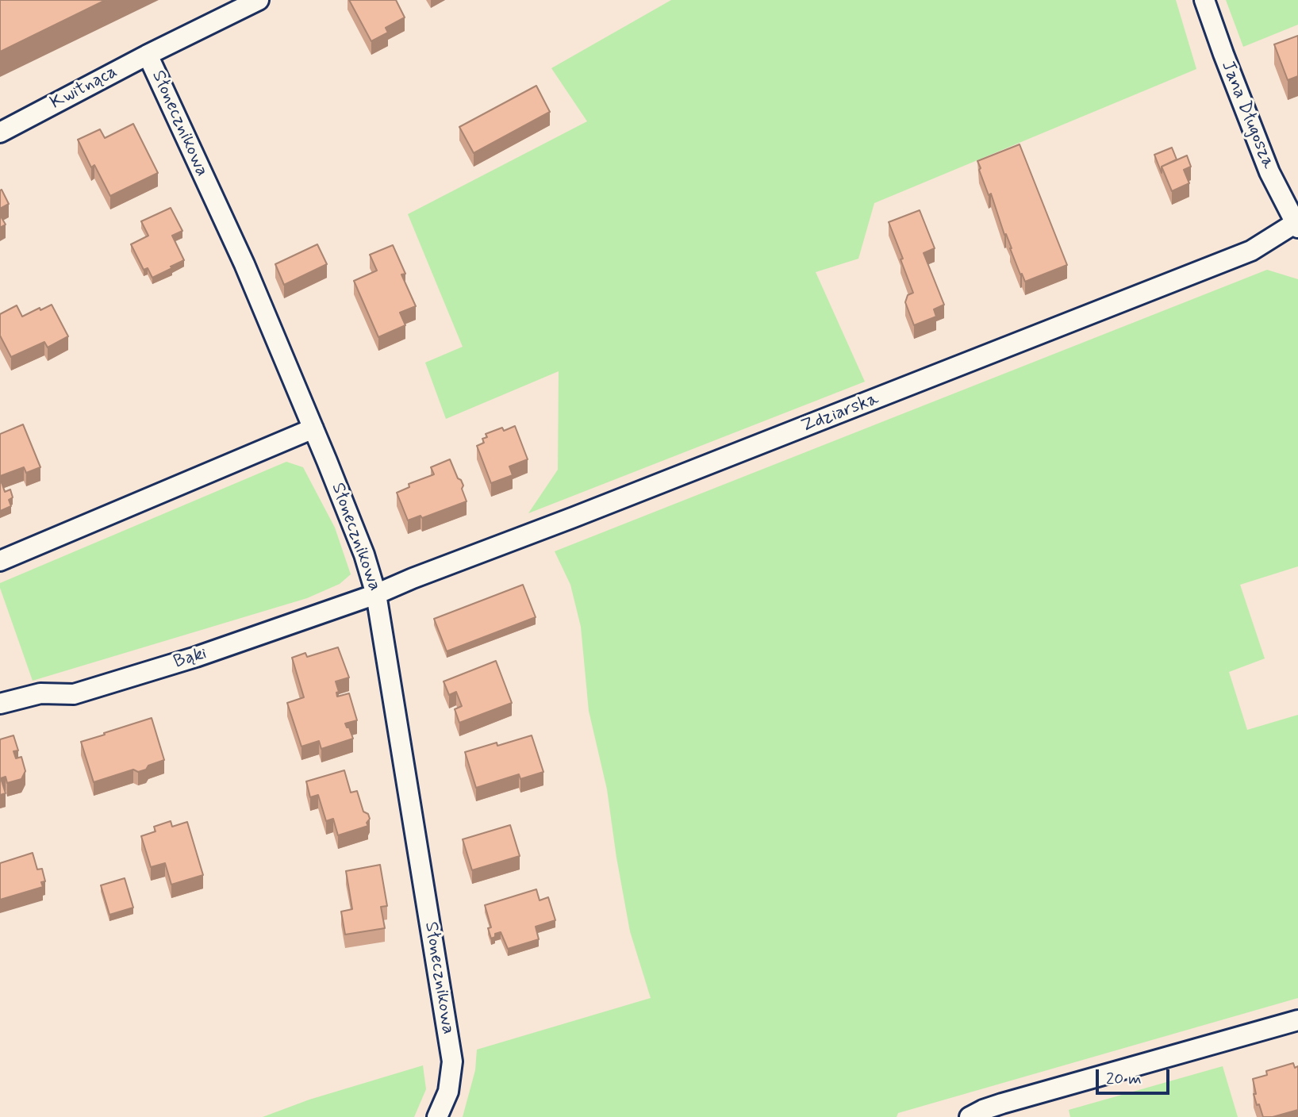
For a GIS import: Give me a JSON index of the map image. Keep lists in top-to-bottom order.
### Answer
{
  "streets": {
    "street": [
      "Kwitnąca",
      "Jana Długosza",
      "Słonecznikowa",
      "Zdziarska",
      "Bąki"
    ]
  },
  "crossings": [
    ["Kwitnąca", "Słonecznikowa"],
    ["Jana Długosza", "Zdziarska"],
    ["Słonecznikowa", "Zdziarska"],
    ["Słonecznikowa", "Bąki"],
    ["Zdziarska", "Bąki"]
  ],
  "scale_bar": "20 m"
}
